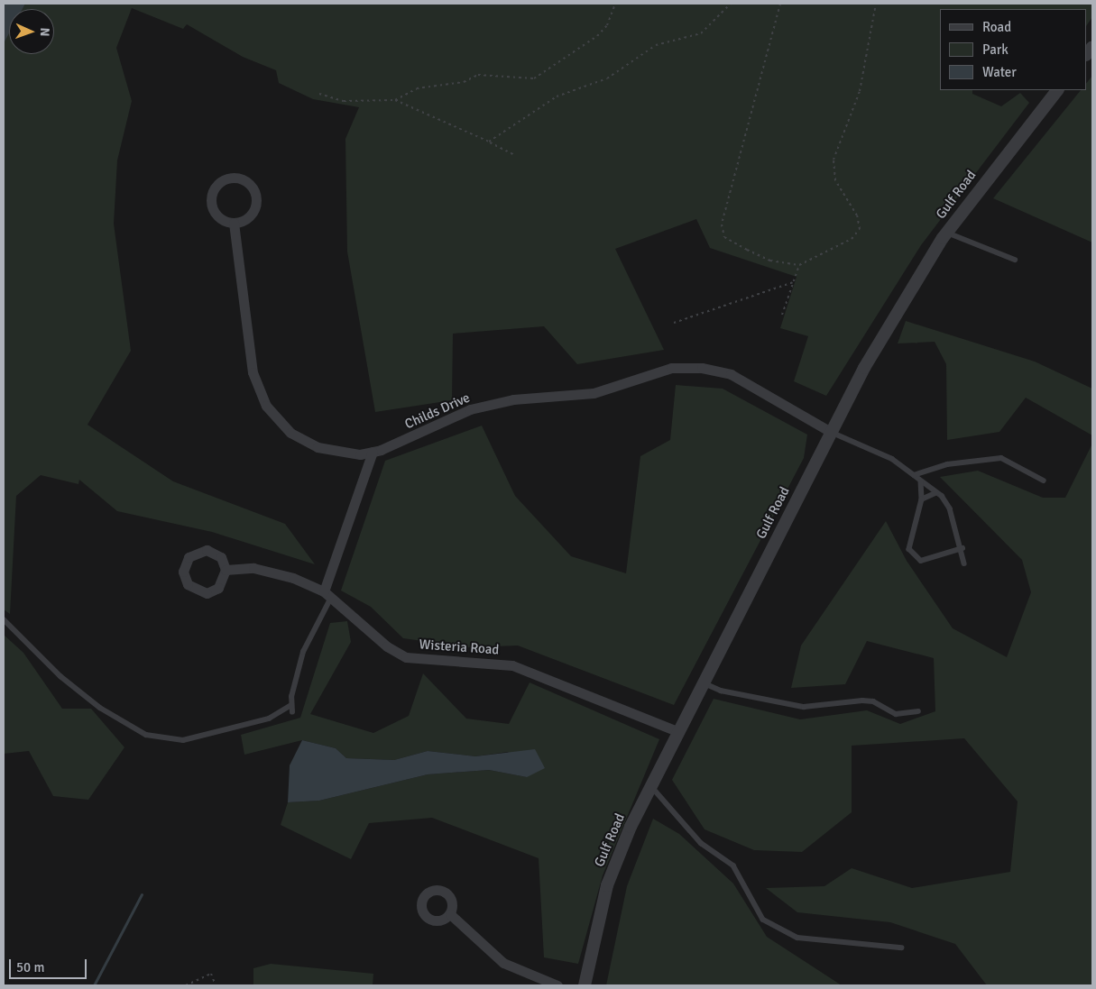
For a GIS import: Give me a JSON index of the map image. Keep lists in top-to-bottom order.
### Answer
{
  "streets": {
    "street": ["Gulf Road", "Childs Drive", "Wisteria Road"]
  },
  "crossings": [
    ["Gulf Road", "Childs Drive"],
    ["Gulf Road", "Wisteria Road"]
  ],
  "legend": ["Road", "Park", "Water"],
  "scale_bar": "50 m",
  "north": "right"
}
